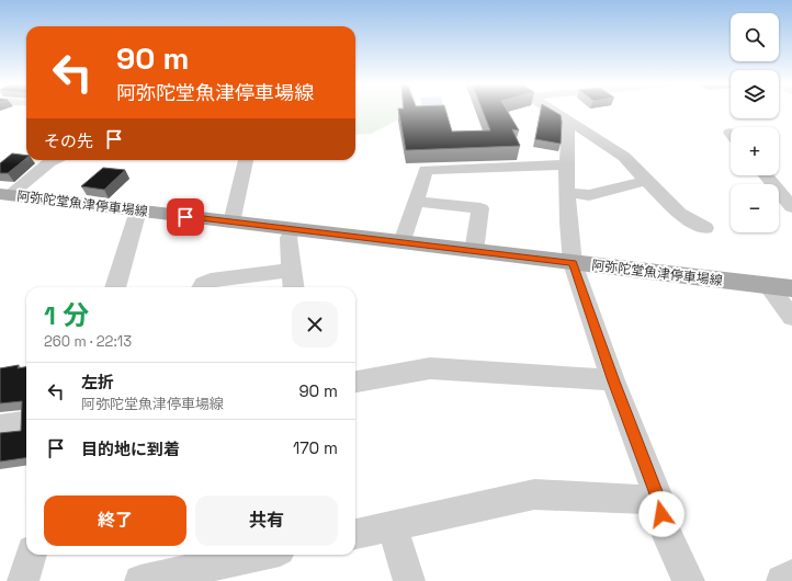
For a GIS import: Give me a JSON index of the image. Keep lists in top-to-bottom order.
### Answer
{
  "streets": {
    "main road": ["阿弥陀堂魚津停車場線"]
  },
  "page": {
    "map_buttons": ["+", "−"],
    "turn": ["90 m", "阿弥陀堂魚津停車場線"],
    "then": "その先",
    "heading": ["1 分", "260 m · 22:13"],
    "list": [
      {
        "name": "左折",
        "note": "阿弥陀堂魚津停車場線",
        "value": "90 m"
      },
      {
        "name": "目的地に到着",
        "value": "170 m"
      }
    ],
    "buttons": ["終了", "共有"]
  }
}
